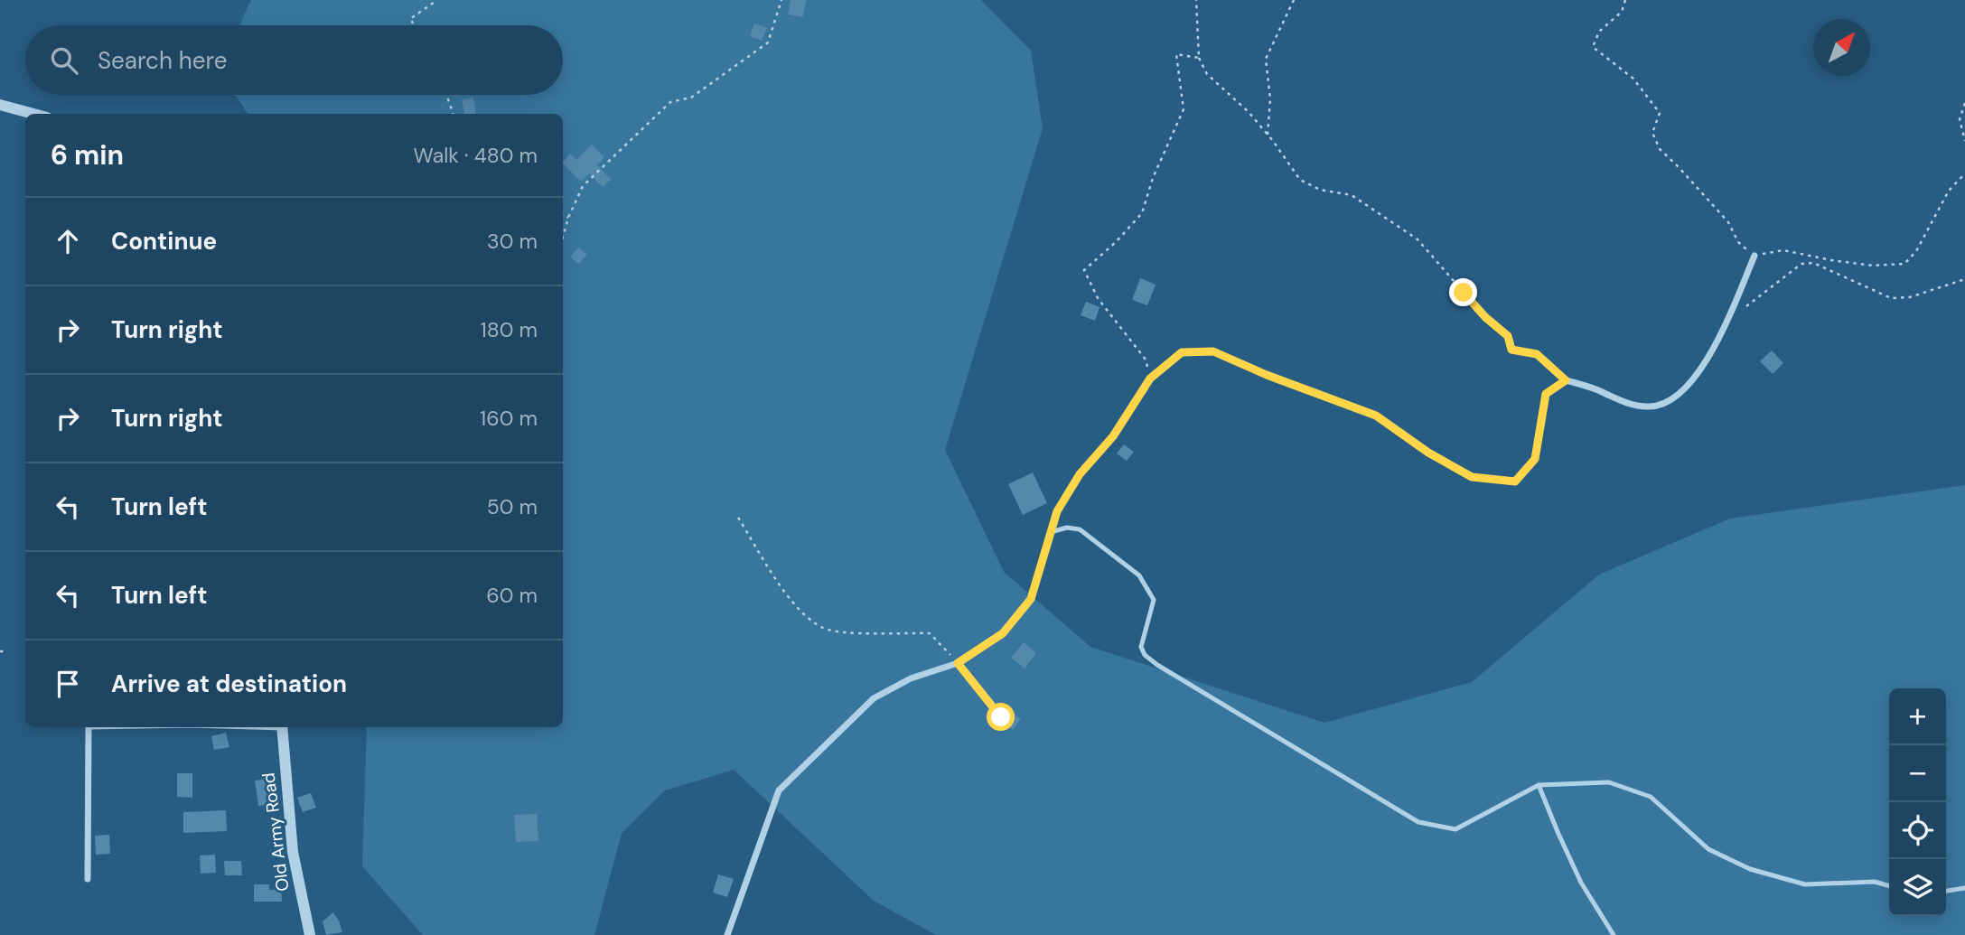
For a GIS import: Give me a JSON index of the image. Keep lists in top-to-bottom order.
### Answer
{
  "streets": {
    "street": ["Old Army Road"]
  },
  "north": "top right",
  "page": {
    "search": "Search here",
    "heading": ["6 min", "Walk · 480 m"],
    "list": [
      ["Continue", "30 m"],
      ["Turn right", "180 m"],
      ["Turn right", "160 m"],
      ["Turn left", "50 m"],
      ["Turn left", "60 m"],
      "Arrive at destination"
    ],
    "map_buttons": ["+", "−"]
  }
}
